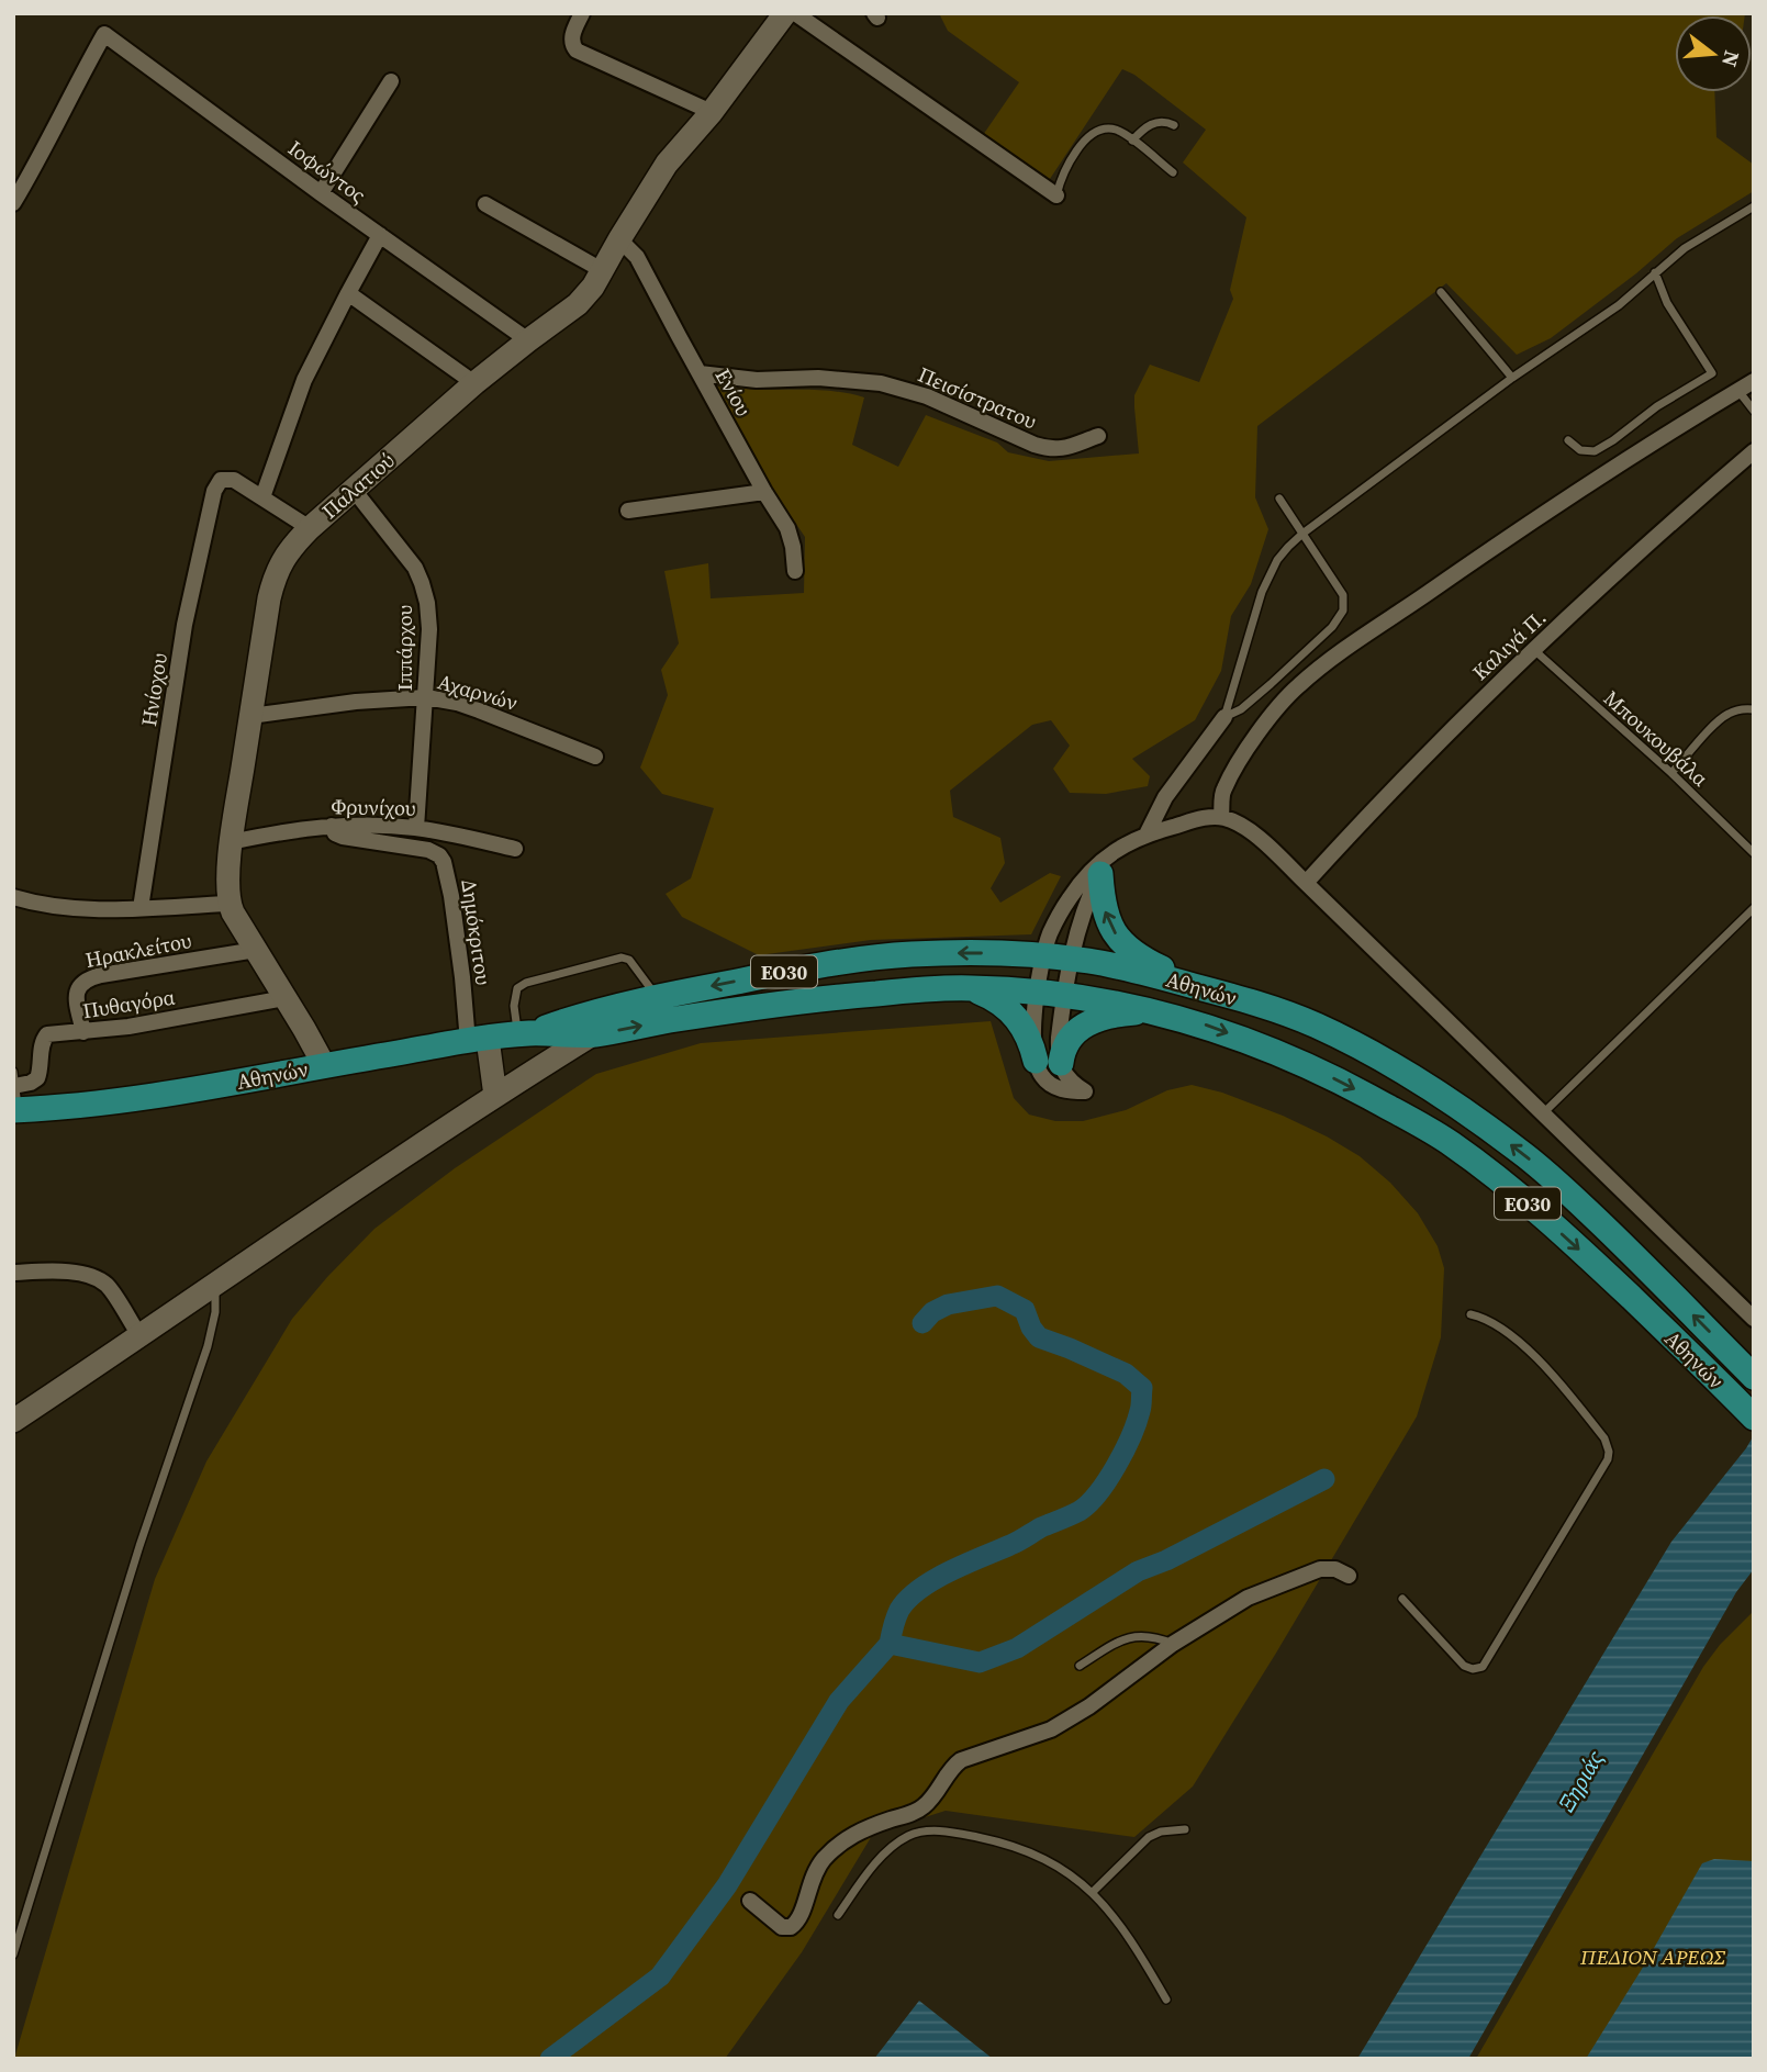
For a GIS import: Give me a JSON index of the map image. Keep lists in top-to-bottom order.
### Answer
{
  "streets": {
    "main road": ["ΕΟ30", "Αθηνών"],
    "street": [
      "Ιοφώντος",
      "Ενίου",
      "Πεισίστρατου",
      "Παλατιού",
      "Καλιγά Π.",
      "Ιππάρχου",
      "Ηνίοχου",
      "Αχαρνών",
      "Φρυνίχου",
      "Δημόκριτου",
      "Ηρακλείτου",
      "Πυθαγόρα"
    ],
    "lane": ["Μπουκουβάλα"]
  },
  "crossings": [
    ["Ιοφώντος", "Παλατιού"],
    ["Ενίου", "Πεισίστρατου"],
    ["Ενίου", "Παλατιού"],
    ["Παλατιού", "Ιππάρχου"],
    ["Παλατιού", "Αχαρνών"],
    ["Παλατιού", "Φρυνίχου"],
    ["Καλιγά Π.", "Μπουκουβάλα"],
    ["Ιππάρχου", "Αχαρνών"],
    ["Ιππάρχου", "Φρυνίχου"],
    ["Φρυνίχου", "Δημόκριτου"],
    ["Δημόκριτου", "Αθηνών"],
    ["Ηρακλείτου", "Πυθαγόρα"],
    ["Αθηνών", "Πυθαγόρα"]
  ],
  "water": ["Ξηριάς"],
  "parks": ["ΠΕΔΙΟΝ ΑΡΕΩΣ"],
  "north": "right"
}
